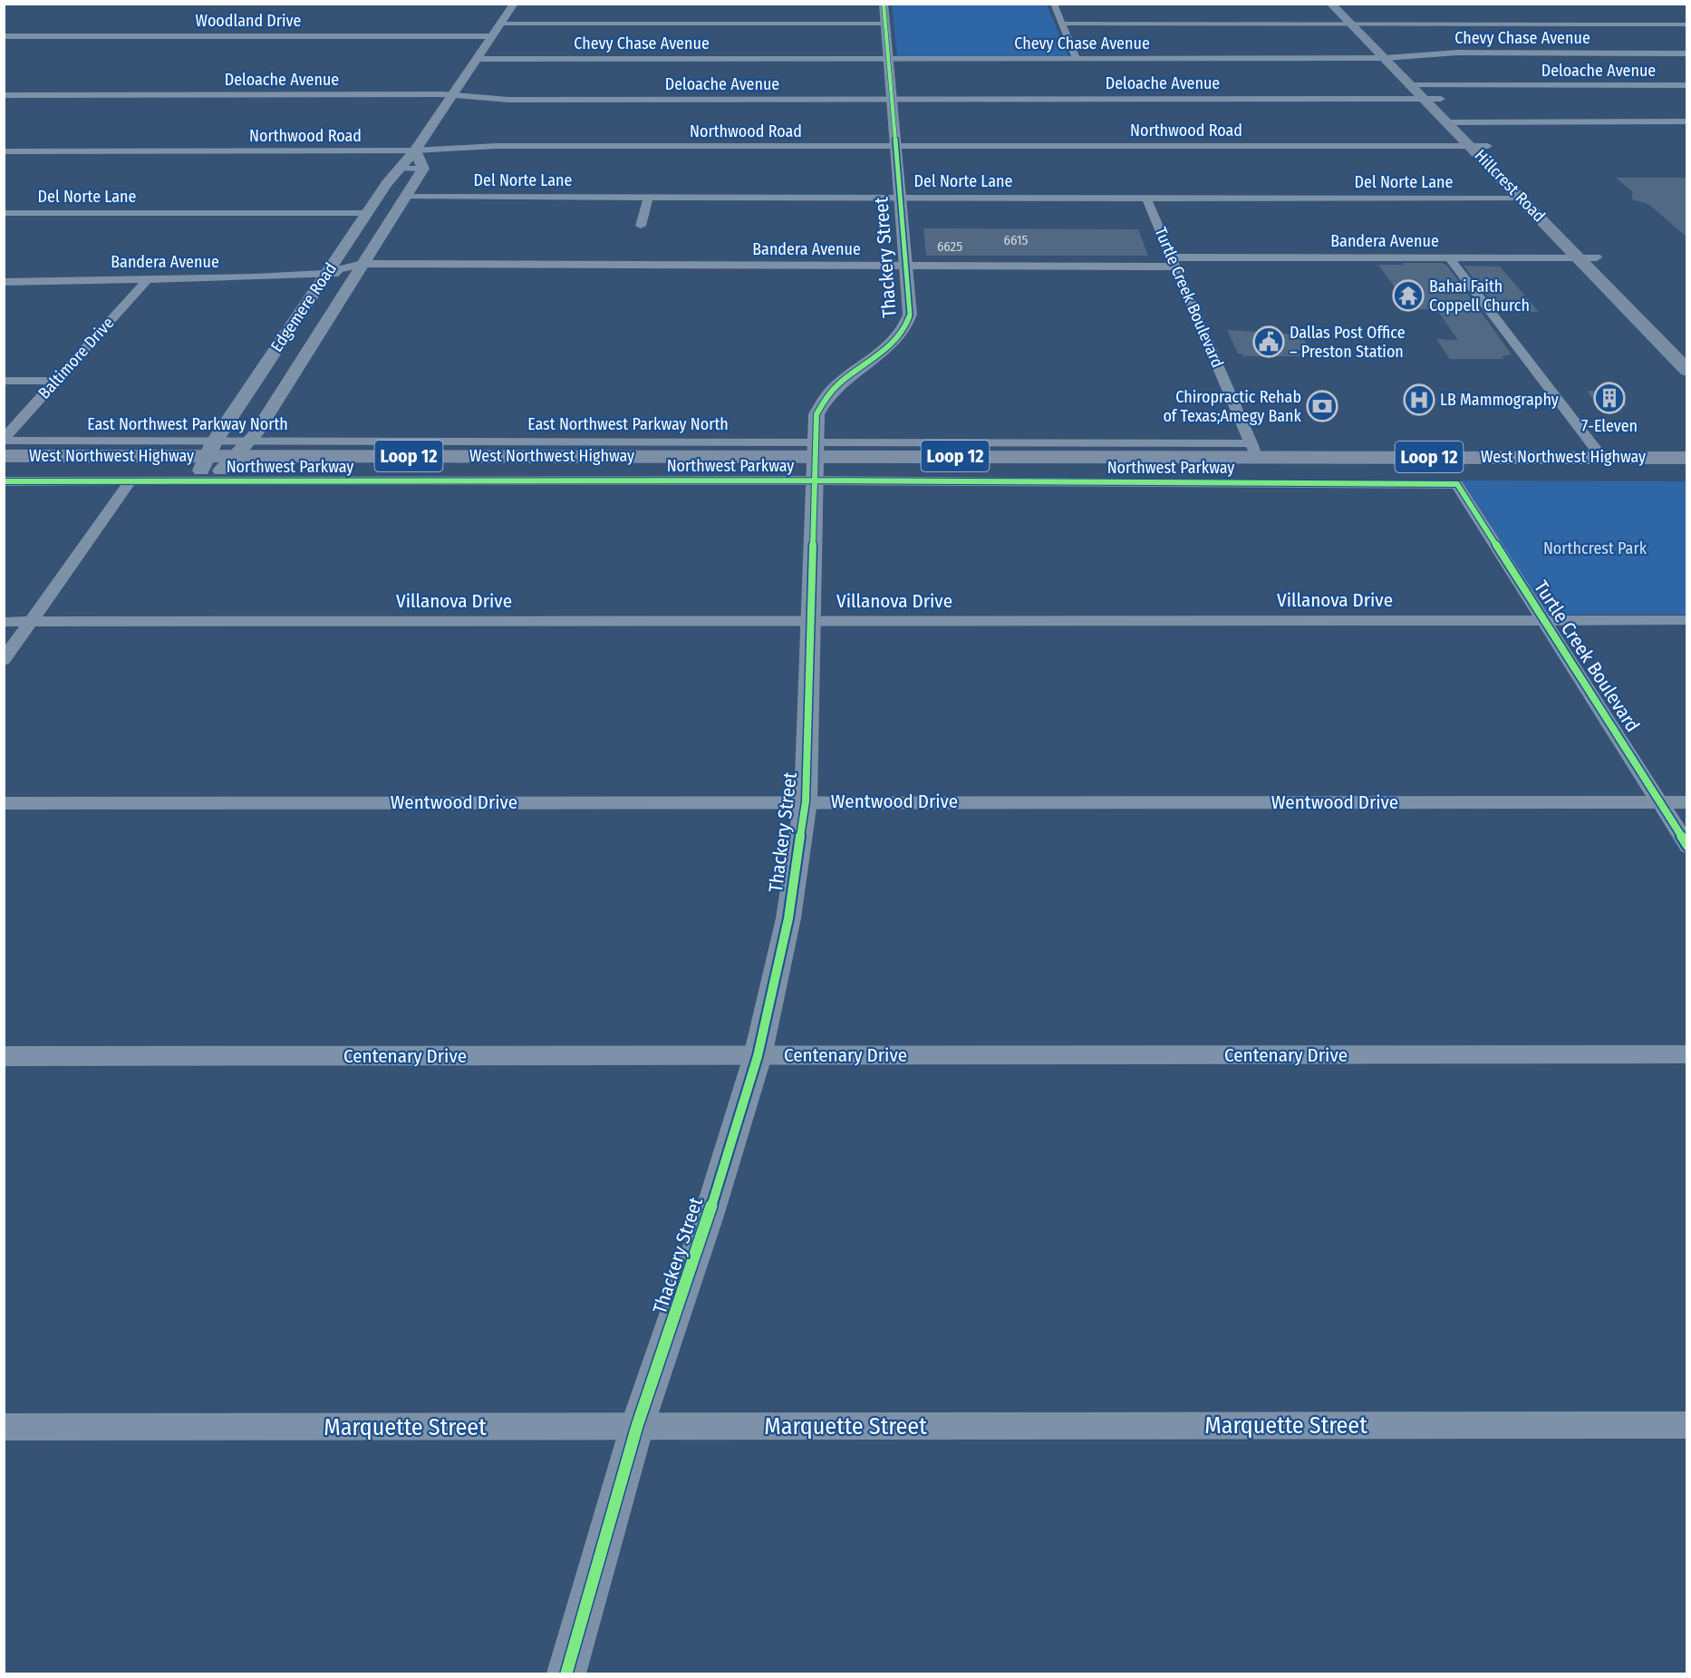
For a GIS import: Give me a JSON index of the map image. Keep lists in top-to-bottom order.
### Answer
{
  "streets": {
    "main road": ["Hillcrest Road", "West Northwest Highway", "Loop 12"],
    "street": [
      "Woodland Drive",
      "Chevy Chase Avenue",
      "Deloache Avenue",
      "Northwood Road",
      "Del Norte Lane",
      "Bandera Avenue",
      "Thackery Street",
      "Turtle Creek Boulevard",
      "Edgemere Road",
      "Baltimore Drive",
      "East Northwest Parkway North",
      "Northwest Parkway",
      "Villanova Drive",
      "Wentwood Drive",
      "Centenary Drive",
      "Marquette Street"
    ]
  },
  "crossings": [
    ["Woodland Drive", "Edgemere Road"],
    ["Chevy Chase Avenue", "Hillcrest Road"],
    ["Chevy Chase Avenue", "Thackery Street"],
    ["Chevy Chase Avenue", "Edgemere Road"],
    ["Deloache Avenue", "Hillcrest Road"],
    ["Deloache Avenue", "Thackery Street"],
    ["Deloache Avenue", "Edgemere Road"],
    ["Northwood Road", "Hillcrest Road"],
    ["Northwood Road", "Thackery Street"],
    ["Northwood Road", "Edgemere Road"],
    ["Del Norte Lane", "Hillcrest Road"],
    ["Del Norte Lane", "Thackery Street"],
    ["Del Norte Lane", "Turtle Creek Boulevard"],
    ["Del Norte Lane", "Edgemere Road"],
    ["Hillcrest Road", "Bandera Avenue"],
    ["Bandera Avenue", "Thackery Street"],
    ["Bandera Avenue", "Turtle Creek Boulevard"],
    ["Bandera Avenue", "Edgemere Road"],
    ["Bandera Avenue", "Baltimore Drive"],
    ["Thackery Street", "East Northwest Parkway North"],
    ["Thackery Street", "West Northwest Highway"],
    ["Thackery Street", "Northwest Parkway"],
    ["Thackery Street", "Villanova Drive"],
    ["Thackery Street", "Wentwood Drive"],
    ["Thackery Street", "Centenary Drive"],
    ["Thackery Street", "Marquette Street"],
    ["Turtle Creek Boulevard", "East Northwest Parkway North"],
    ["Turtle Creek Boulevard", "West Northwest Highway"],
    ["Turtle Creek Boulevard", "Northwest Parkway"],
    ["Turtle Creek Boulevard", "Villanova Drive"],
    ["Turtle Creek Boulevard", "Wentwood Drive"],
    ["Edgemere Road", "East Northwest Parkway North"],
    ["Edgemere Road", "West Northwest Highway"],
    ["Baltimore Drive", "East Northwest Parkway North"],
    ["East Northwest Parkway North", "West Northwest Highway"],
    ["East Northwest Parkway North", "Northwest Parkway"],
    ["West Northwest Highway", "Northwest Parkway"]
  ],
  "parks": ["Northcrest Park"],
  "places": {
    "temple": ["Bahai Faith Coppell Church"],
    "public building": ["Dallas Post Office – Preston Station"],
    "building": ["7-Eleven"],
    "hospital": ["LB Mammography"],
    "bank": ["Chiropractic Rehab of Texas;Amegy Bank"]
  },
  "house_numbers": ["6615", "6625"]
}
